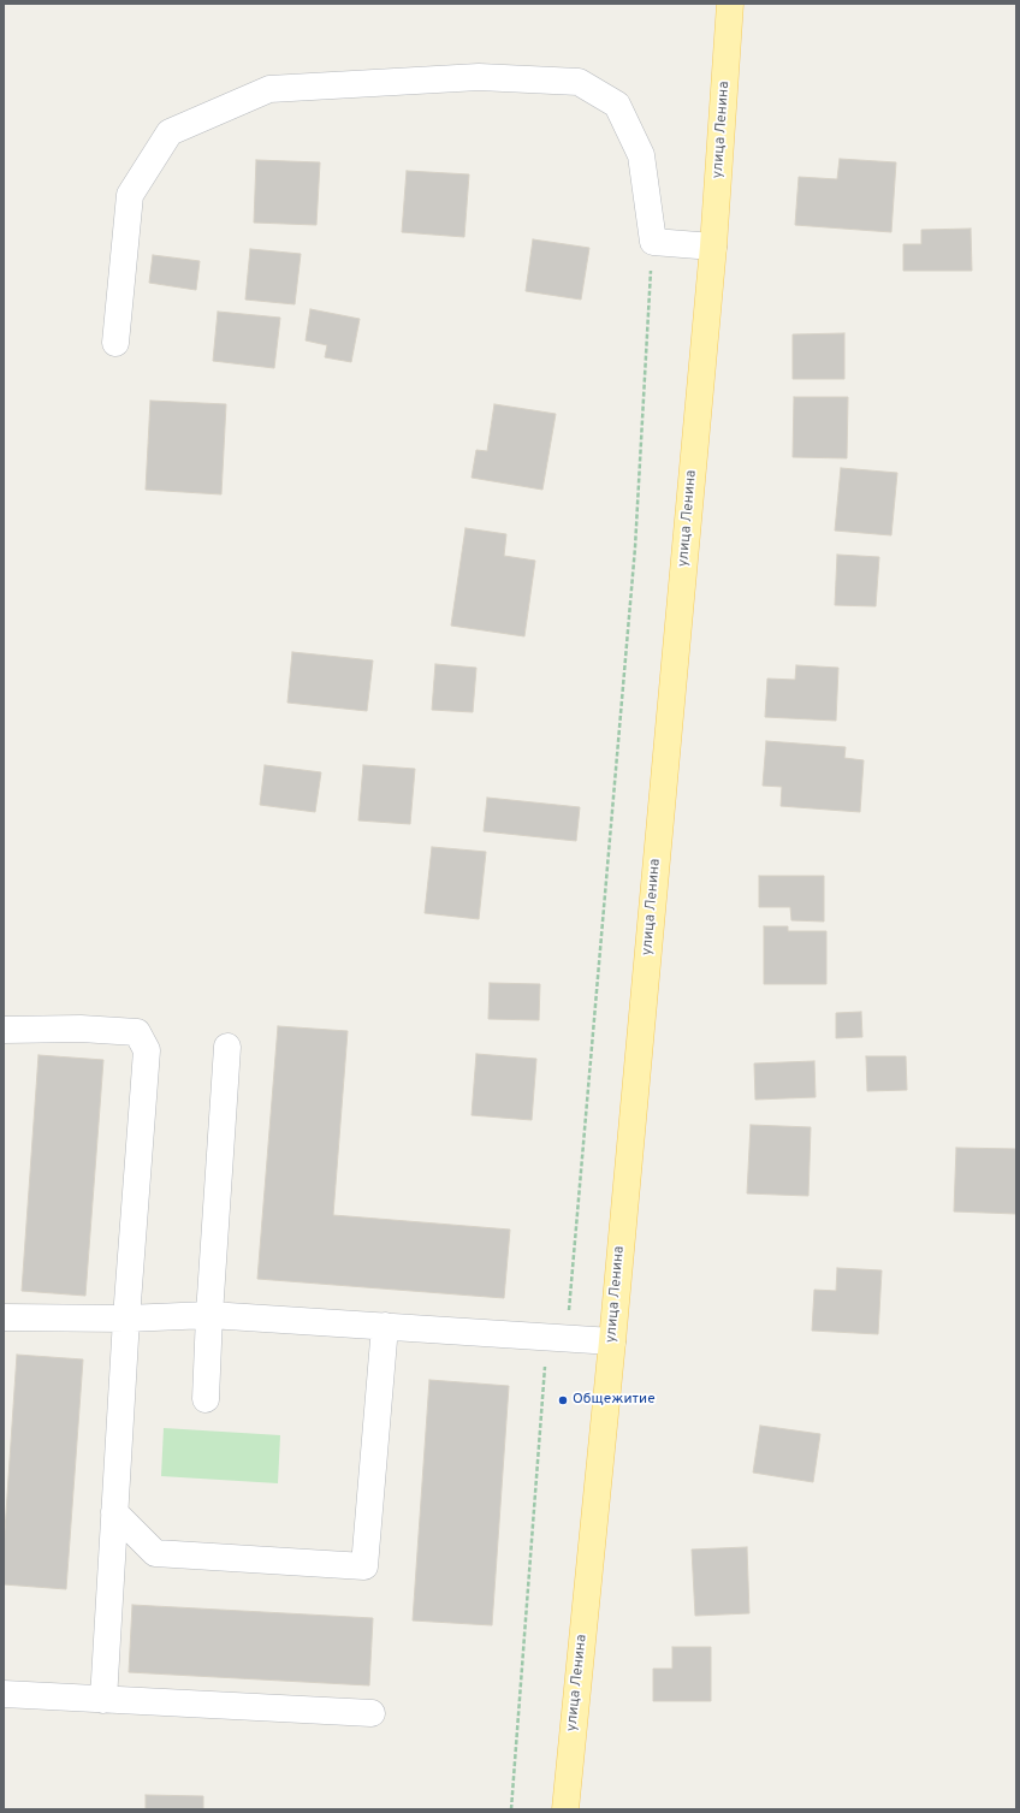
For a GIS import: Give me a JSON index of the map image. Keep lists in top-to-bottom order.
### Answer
{
  "streets": {
    "main road": ["улица Ленина"]
  },
  "places": ["Общежитие"]
}
